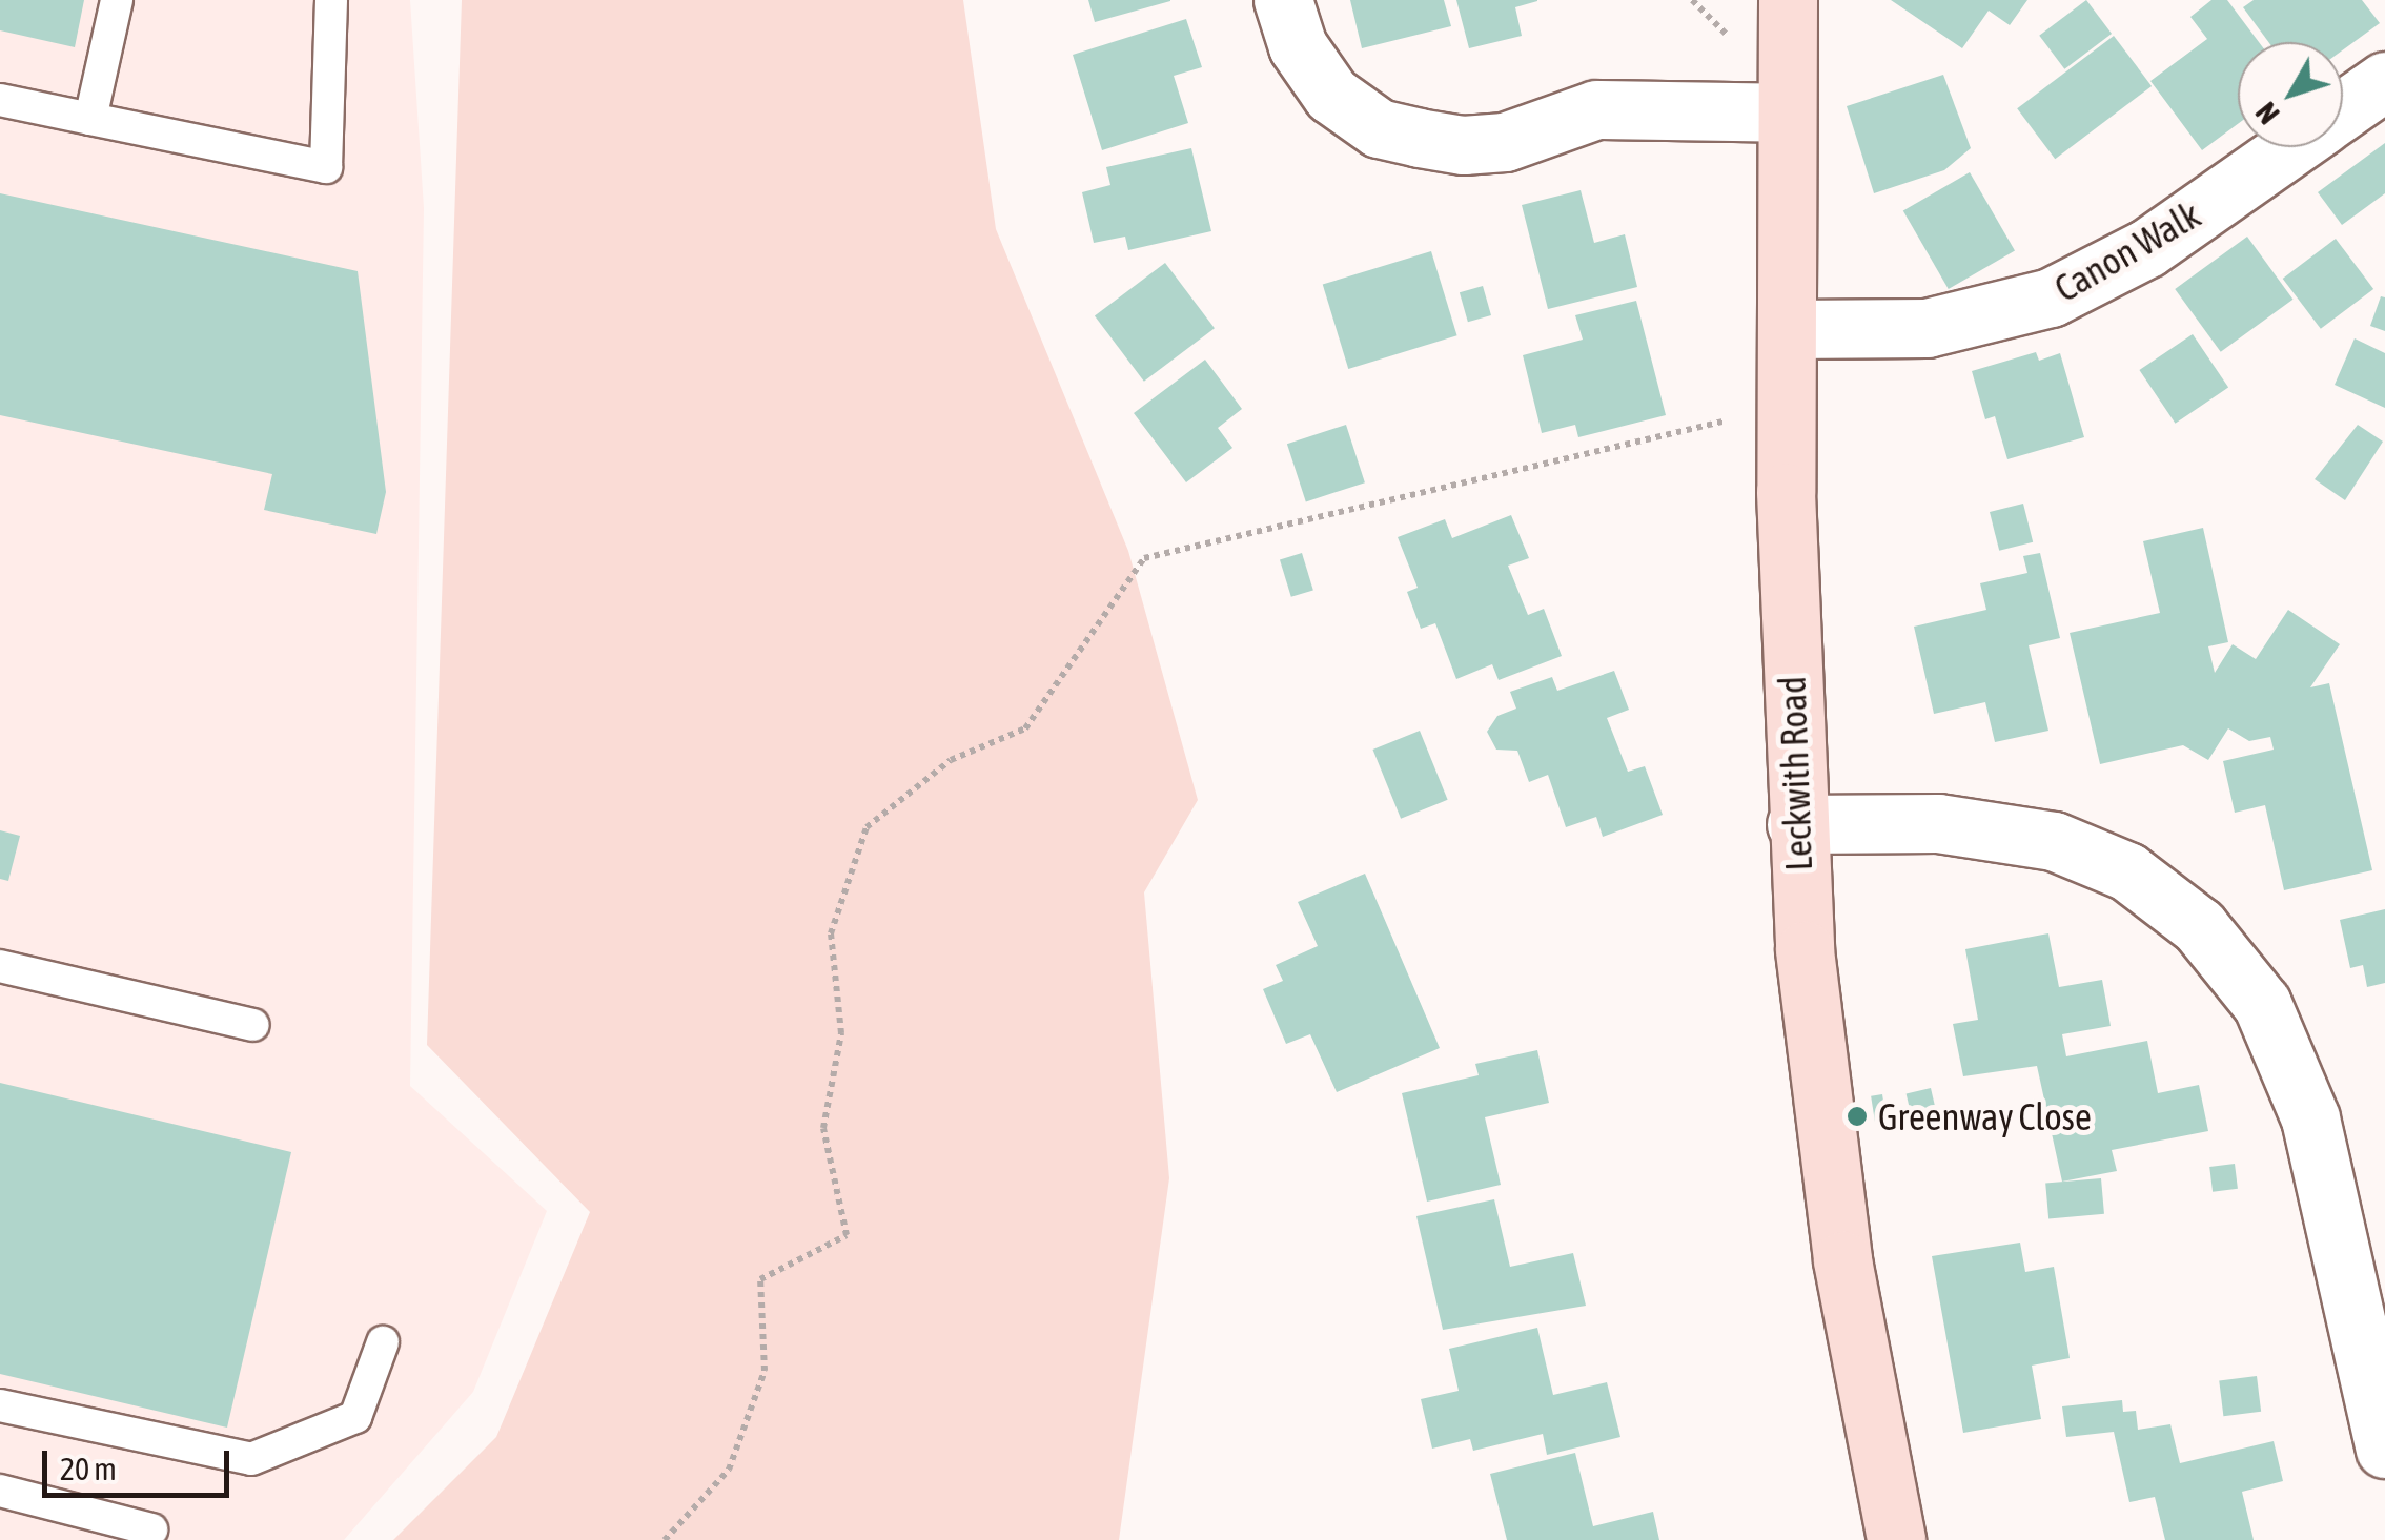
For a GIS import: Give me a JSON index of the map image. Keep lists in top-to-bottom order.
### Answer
{
  "streets": {
    "main road": ["Leckwith Road"],
    "street": ["Canon Walk"]
  },
  "crossings": [
    ["Canon Walk", "Leckwith Road"]
  ],
  "places": ["Greenway Close"],
  "scale_bar": "20 m",
  "north": "bottom left"
}
